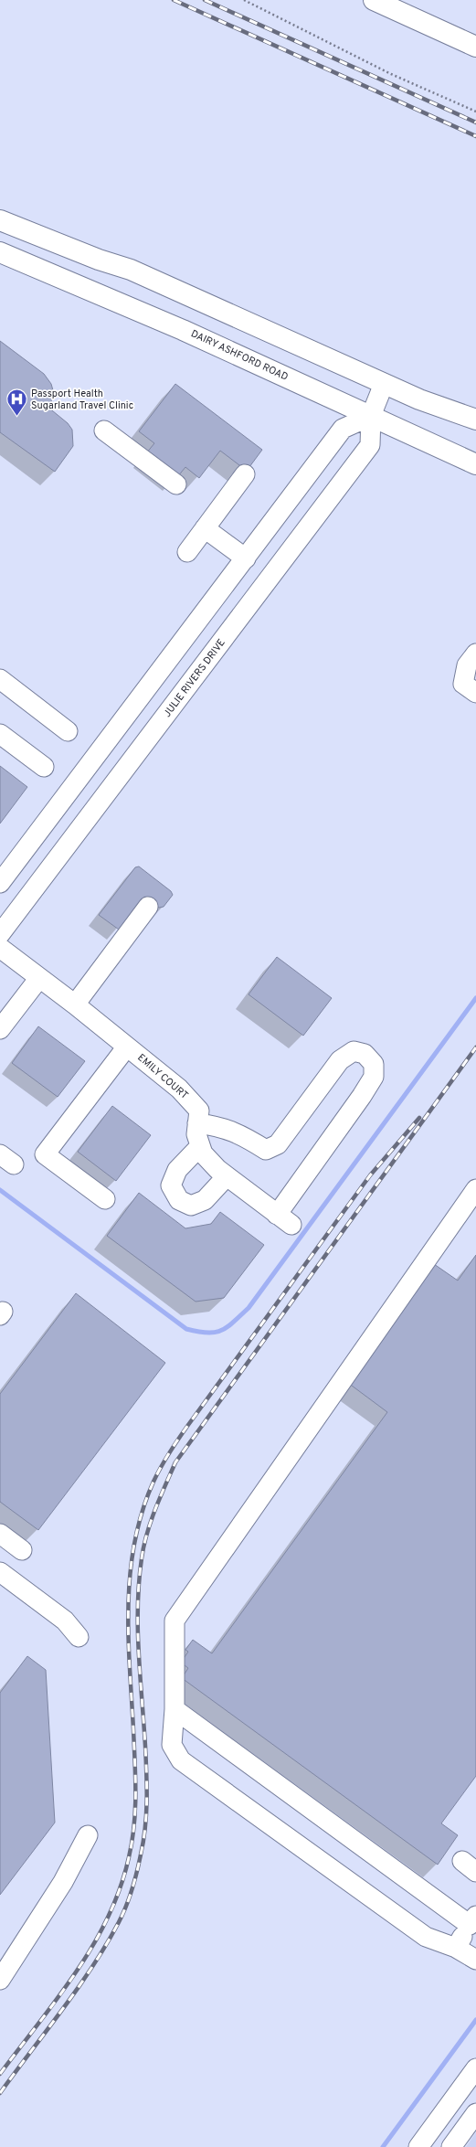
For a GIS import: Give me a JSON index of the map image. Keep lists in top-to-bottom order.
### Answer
{
  "streets": {
    "main road": ["DAIRY ASHFORD ROAD"],
    "street": ["JULIE RIVERS DRIVE", "EMILY COURT"]
  },
  "crossings": [
    ["DAIRY ASHFORD ROAD", "JULIE RIVERS DRIVE"]
  ],
  "places": {
    "hospital": ["Passport Health Sugarland Travel Clinic"]
  }
}
